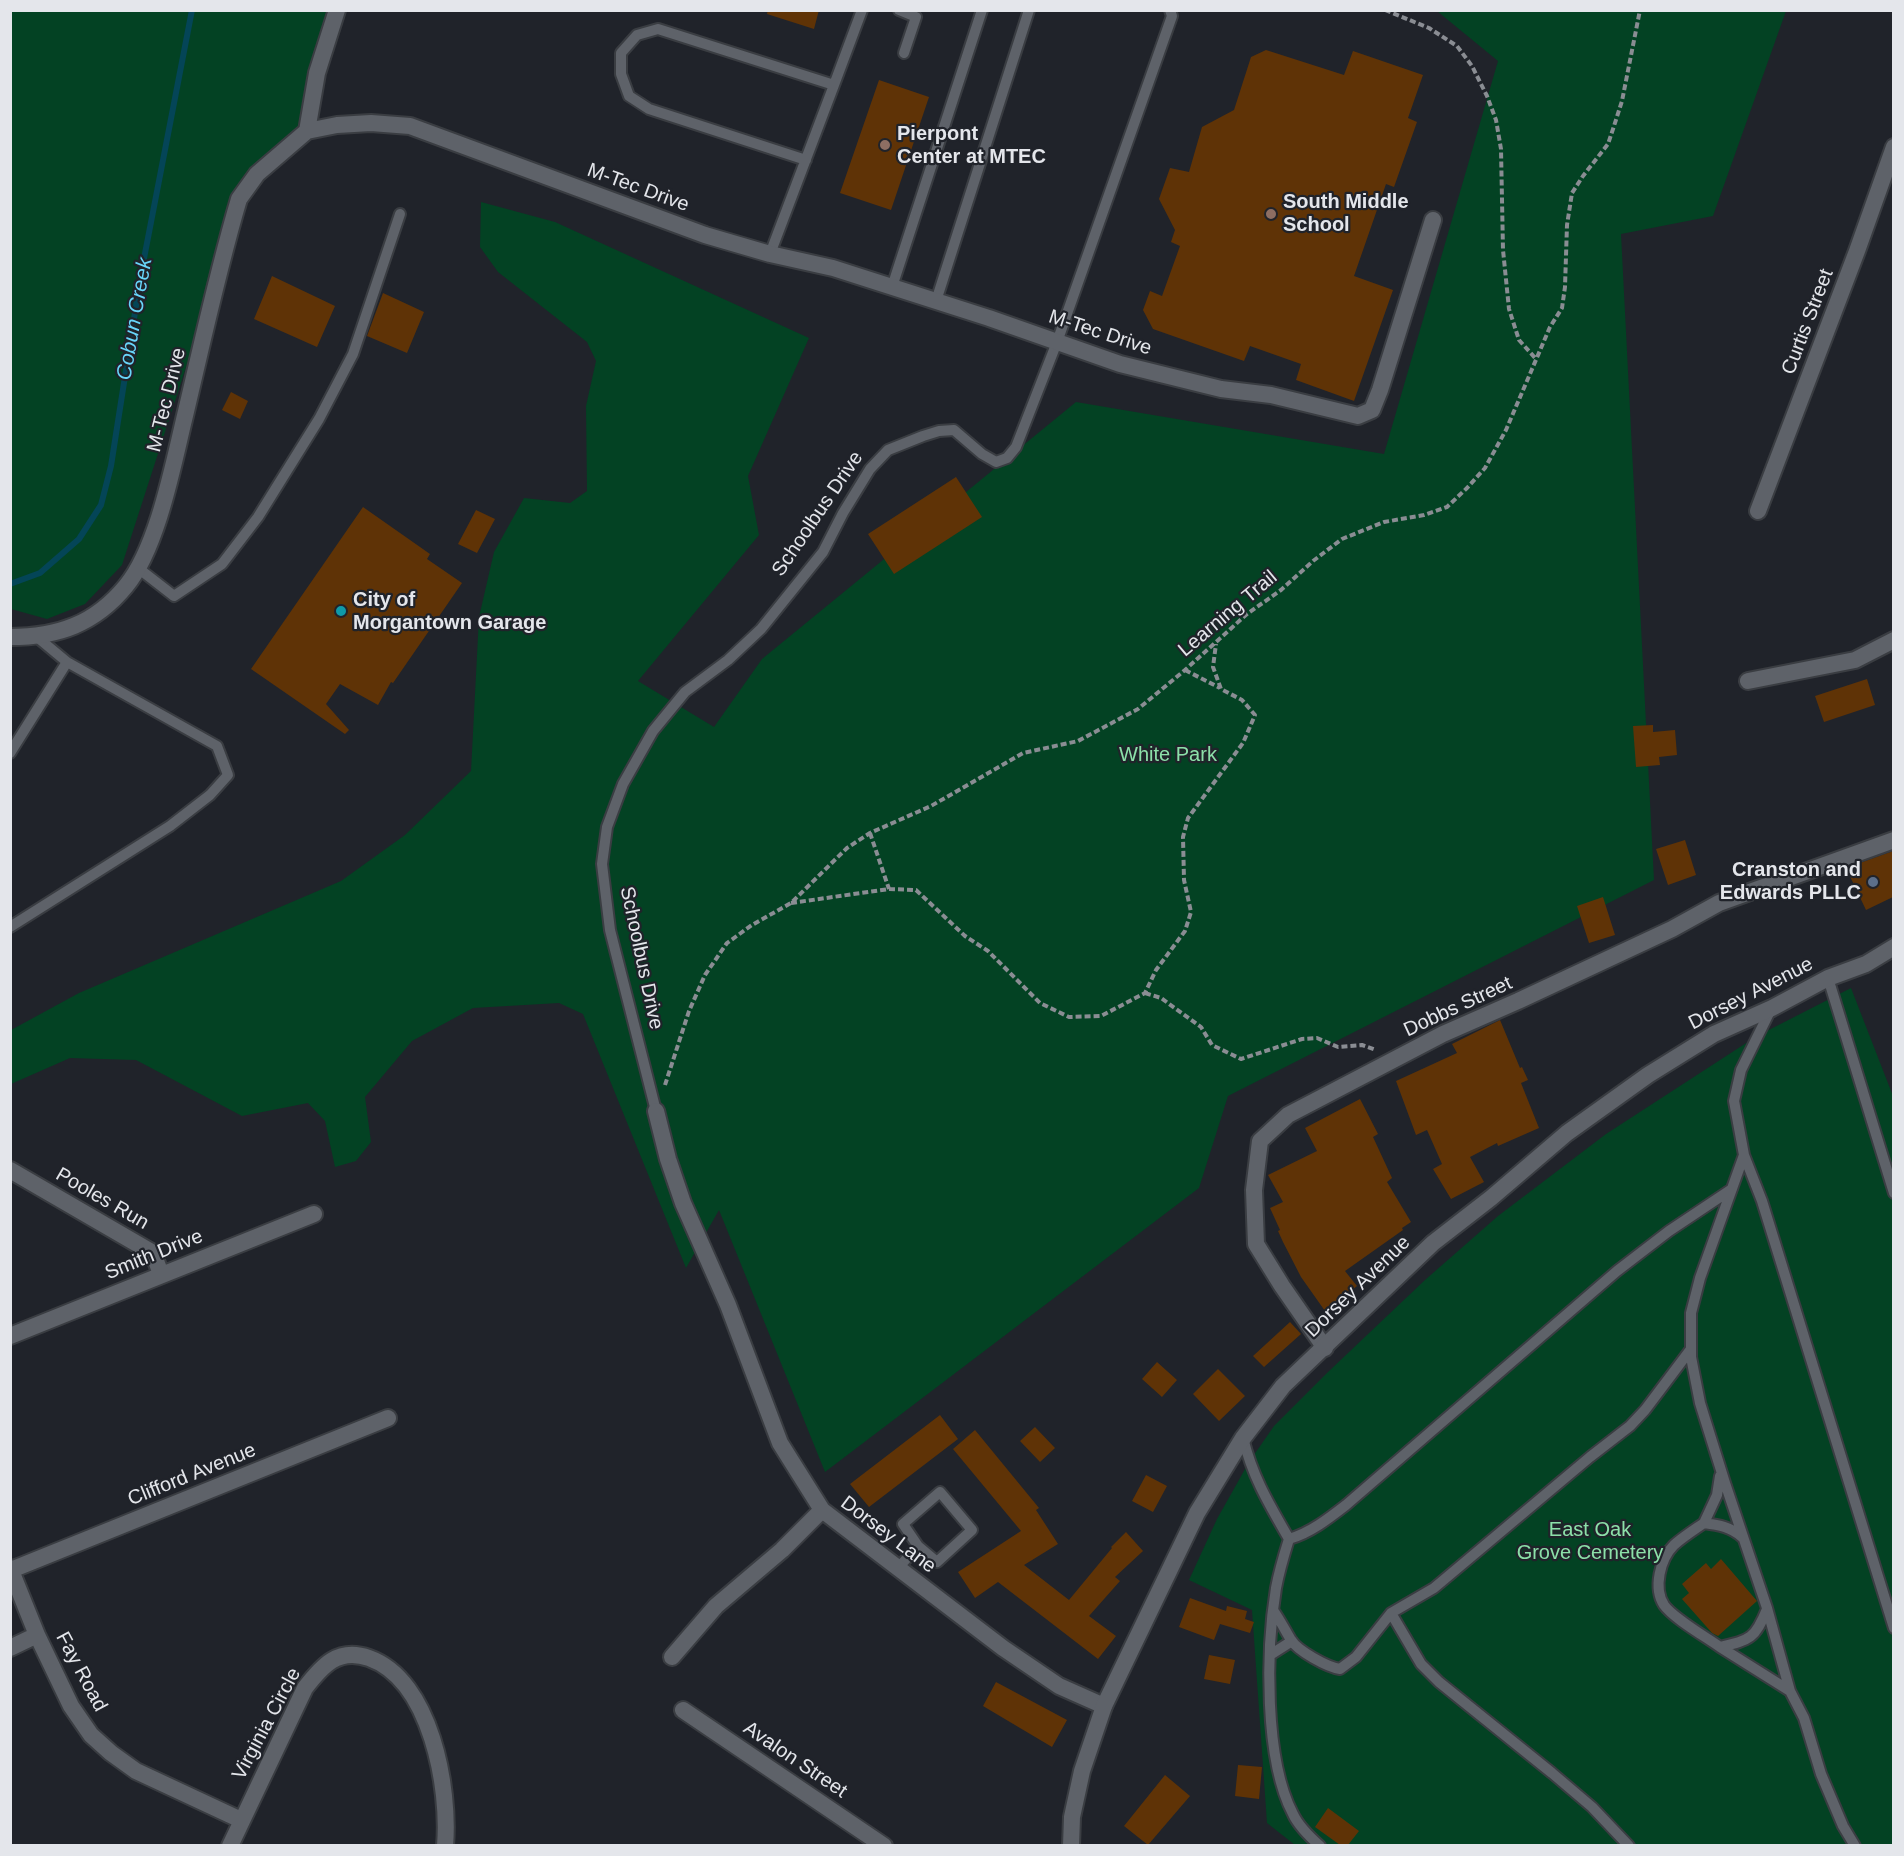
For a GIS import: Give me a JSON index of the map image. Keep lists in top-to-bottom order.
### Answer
{
  "streets": {
    "street": [
      "M-Tec Drive",
      "Curtis Street",
      "Schoolbus Drive",
      "Dorsey Avenue",
      "Dobbs Street",
      "Pooles Run",
      "Smith Drive",
      "Clifford Avenue",
      "Dorsey Lane",
      "Fay Road",
      "Virginia Circle",
      "Avalon Street"
    ],
    "path": ["Learning Trail"]
  },
  "crossings": [
    ["M-Tec Drive", "Schoolbus Drive"],
    ["Schoolbus Drive", "Learning Trail"],
    ["Schoolbus Drive", "Dorsey Lane"],
    ["Dorsey Avenue", "Dobbs Street"],
    ["Dorsey Avenue", "Dorsey Lane"],
    ["Pooles Run", "Smith Drive"],
    ["Clifford Avenue", "Fay Road"],
    ["Fay Road", "Virginia Circle"]
  ],
  "water": ["Cobun Creek"],
  "parks": ["White Park", "East Oak Grove Cemetery"],
  "places": [
    "Pierpont Center at MTEC",
    "South Middle School",
    "City of Morgantown Garage",
    "Cranston and Edwards PLLC"
  ]
}
